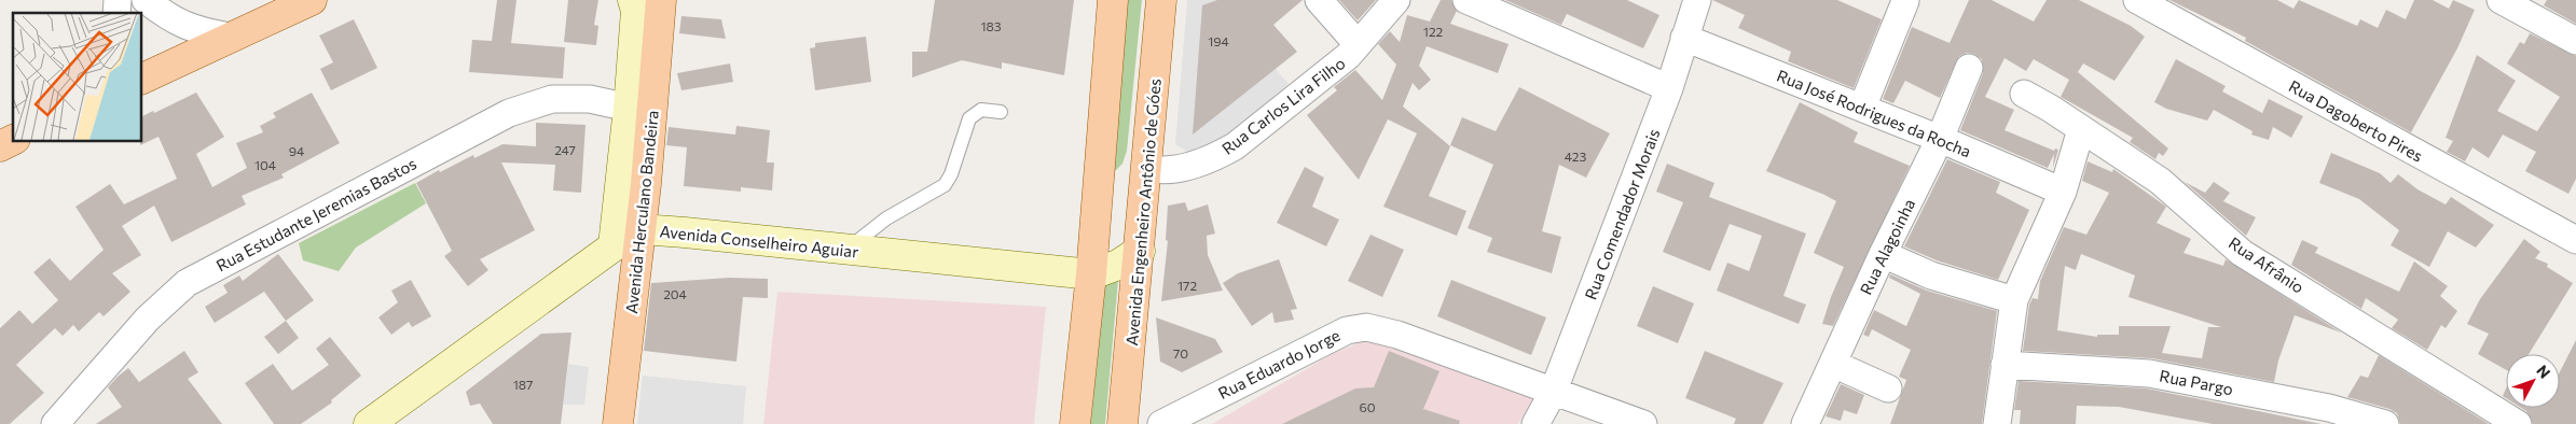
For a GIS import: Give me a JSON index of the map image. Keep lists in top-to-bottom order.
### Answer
{
  "streets": {
    "main road": ["Avenida Herculano Bandeira", "Avenida Engenheiro Antônio de Góes", "Avenida Conselheiro Aguiar"],
    "street": [
      "Rua Carlos Lira Filho",
      "Rua José Rodrigues da Rocha",
      "Rua Dagoberto Pires",
      "Rua Estudante Jeremias Bastos",
      "Rua Comendador Morais",
      "Rua Alagoinha",
      "Rua Afrânio",
      "Rua Eduardo Jorge",
      "Rua Pargo"
    ]
  },
  "crossings": [
    ["Rua Carlos Lira Filho", "Avenida Engenheiro Antônio de Góes"],
    ["Rua José Rodrigues da Rocha", "Rua Comendador Morais"],
    ["Rua José Rodrigues da Rocha", "Rua Alagoinha"],
    ["Avenida Herculano Bandeira", "Rua Estudante Jeremias Bastos"],
    ["Avenida Herculano Bandeira", "Avenida Conselheiro Aguiar"],
    ["Avenida Engenheiro Antônio de Góes", "Avenida Conselheiro Aguiar"],
    ["Rua Comendador Morais", "Rua Eduardo Jorge"]
  ],
  "house_numbers": [
    "183",
    "122",
    "194",
    "247",
    "94",
    "423",
    "104",
    "172",
    "204",
    "70",
    "187",
    "60"
  ],
  "north": "top right"
}
